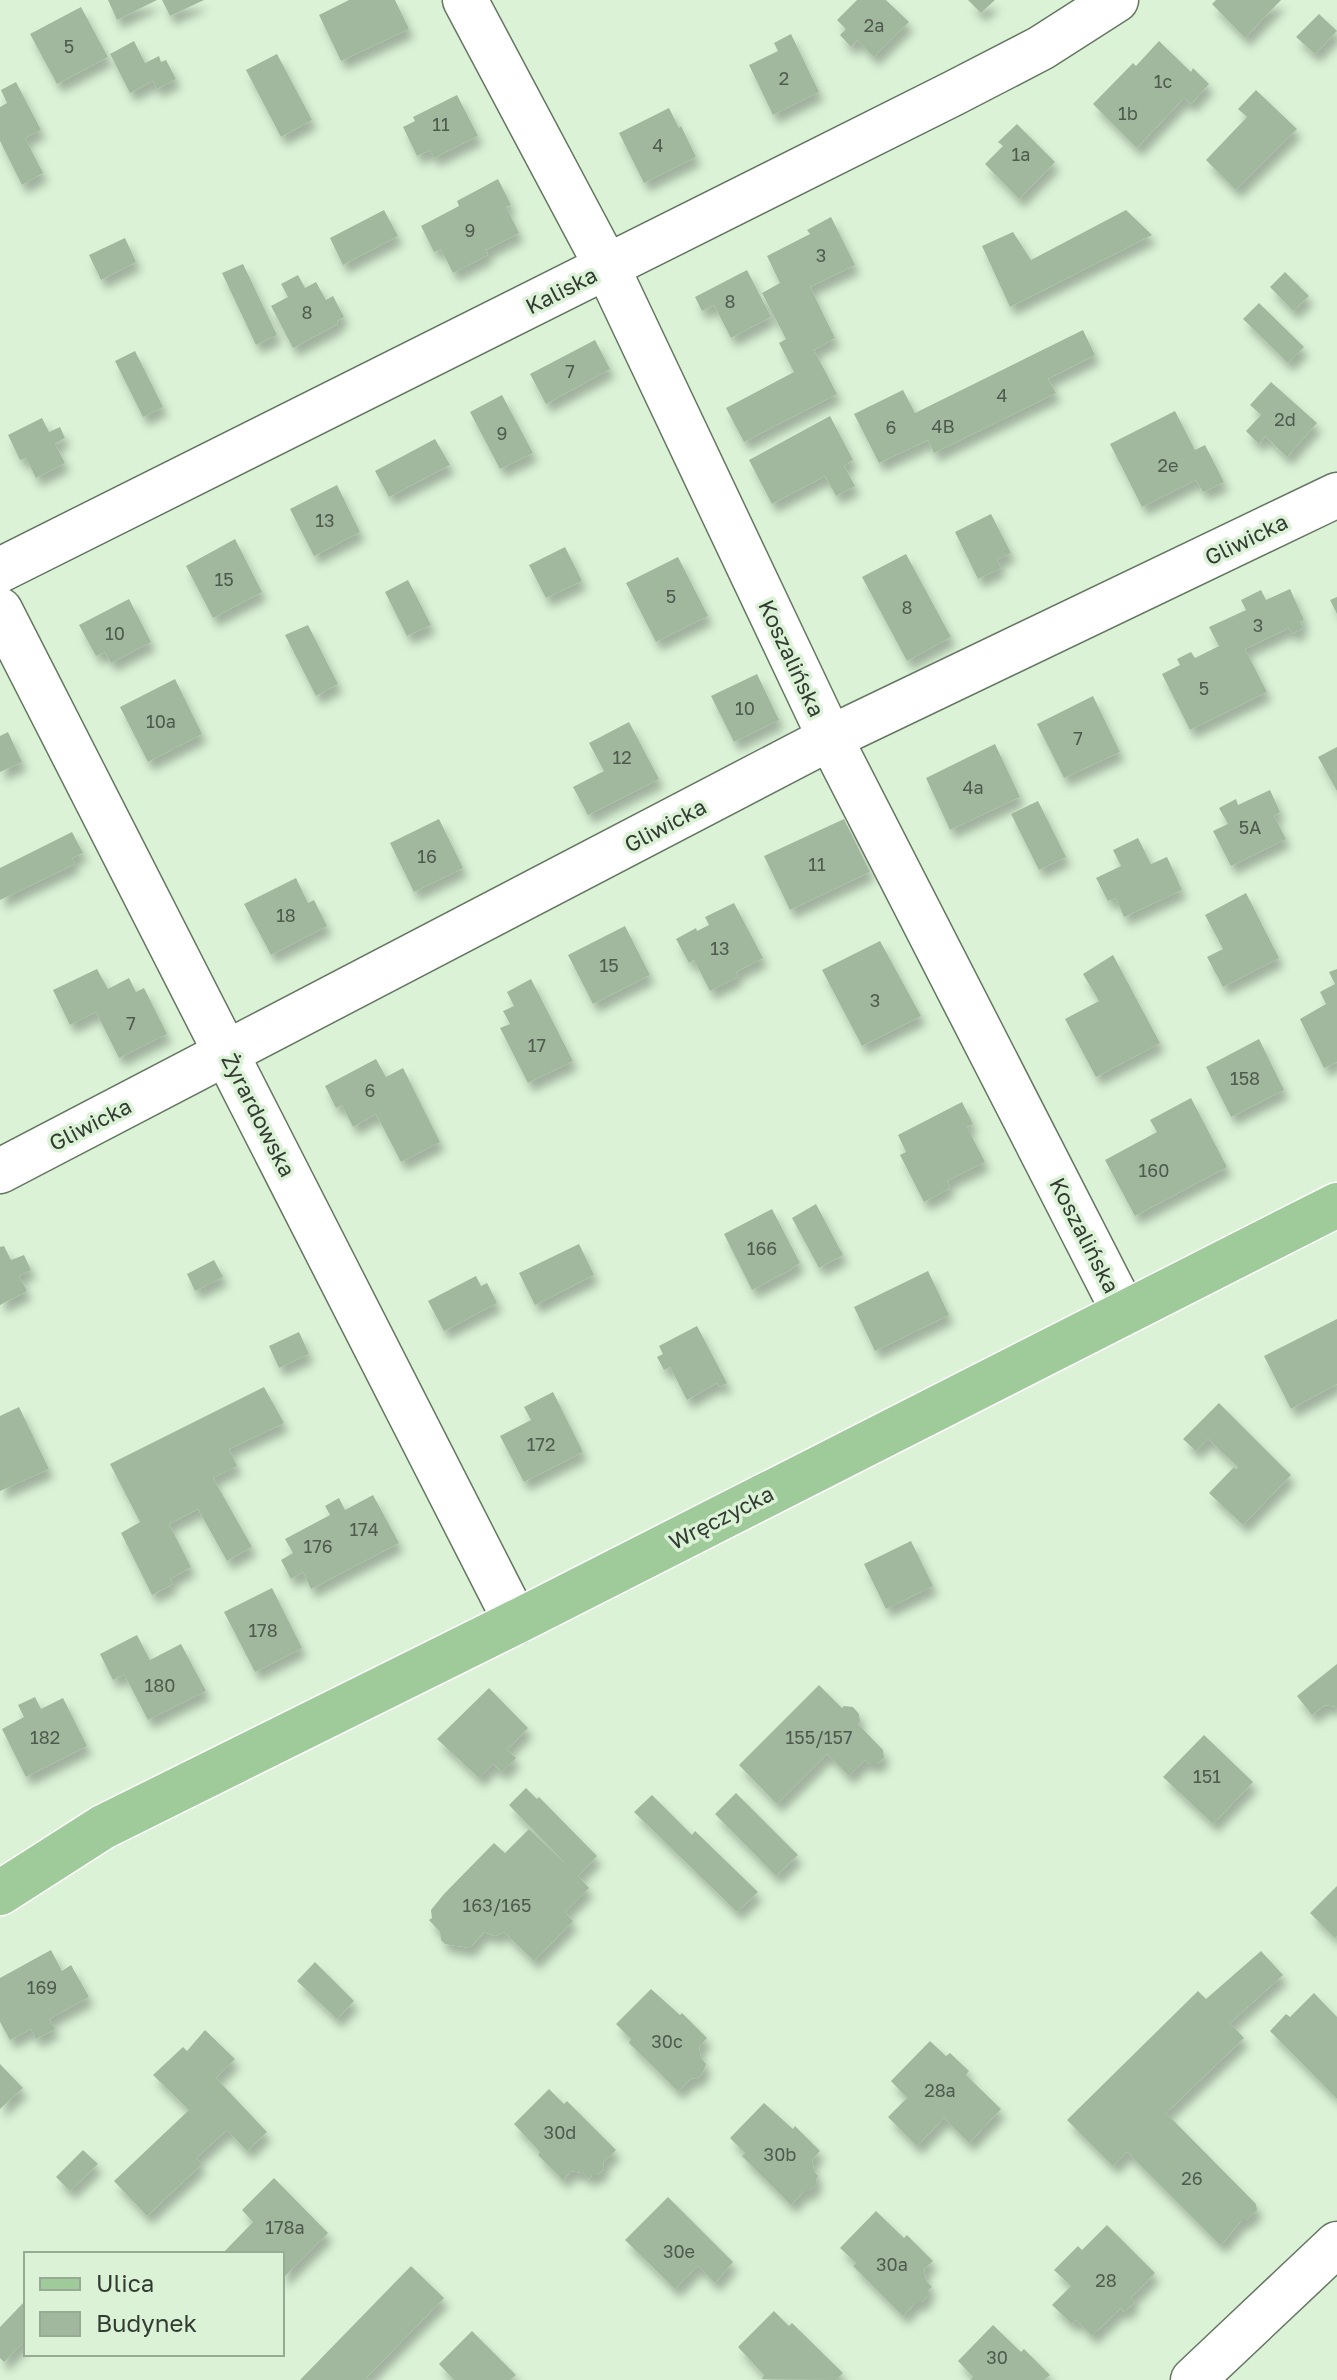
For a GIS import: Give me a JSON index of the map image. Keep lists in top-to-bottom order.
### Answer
{
  "streets": {
    "main road": ["Wręczycka"],
    "street": [
      "Kaliska",
      "Gliwicka",
      "Koszalińska",
      "Żyrardowska"
    ]
  },
  "crossings": [
    ["Kaliska", "Koszalińska"],
    ["Gliwicka", "Koszalińska"],
    ["Gliwicka", "Żyrardowska"],
    ["Koszalińska", "Wręczycka"],
    ["Żyrardowska", "Wręczycka"]
  ],
  "house_numbers": [
    "2a",
    "5",
    "2",
    "1c",
    "1b",
    "11",
    "4",
    "1a",
    "9",
    "3",
    "8",
    "8",
    "7",
    "4",
    "2d",
    "4B",
    "6",
    "9",
    "2e",
    "13",
    "15",
    "5",
    "8",
    "3",
    "10",
    "5",
    "10",
    "10a",
    "7",
    "12",
    "4a",
    "5A",
    "16",
    "11",
    "18",
    "13",
    "15",
    "3",
    "7",
    "17",
    "158",
    "6",
    "160",
    "166",
    "172",
    "174",
    "176",
    "178",
    "180",
    "182",
    "155/157",
    "151",
    "163/165",
    "169",
    "30c",
    "28a",
    "30d",
    "30b",
    "26",
    "178a",
    "30e",
    "30a",
    "28",
    "30"
  ],
  "legend": ["Ulica", "Budynek"]
}
